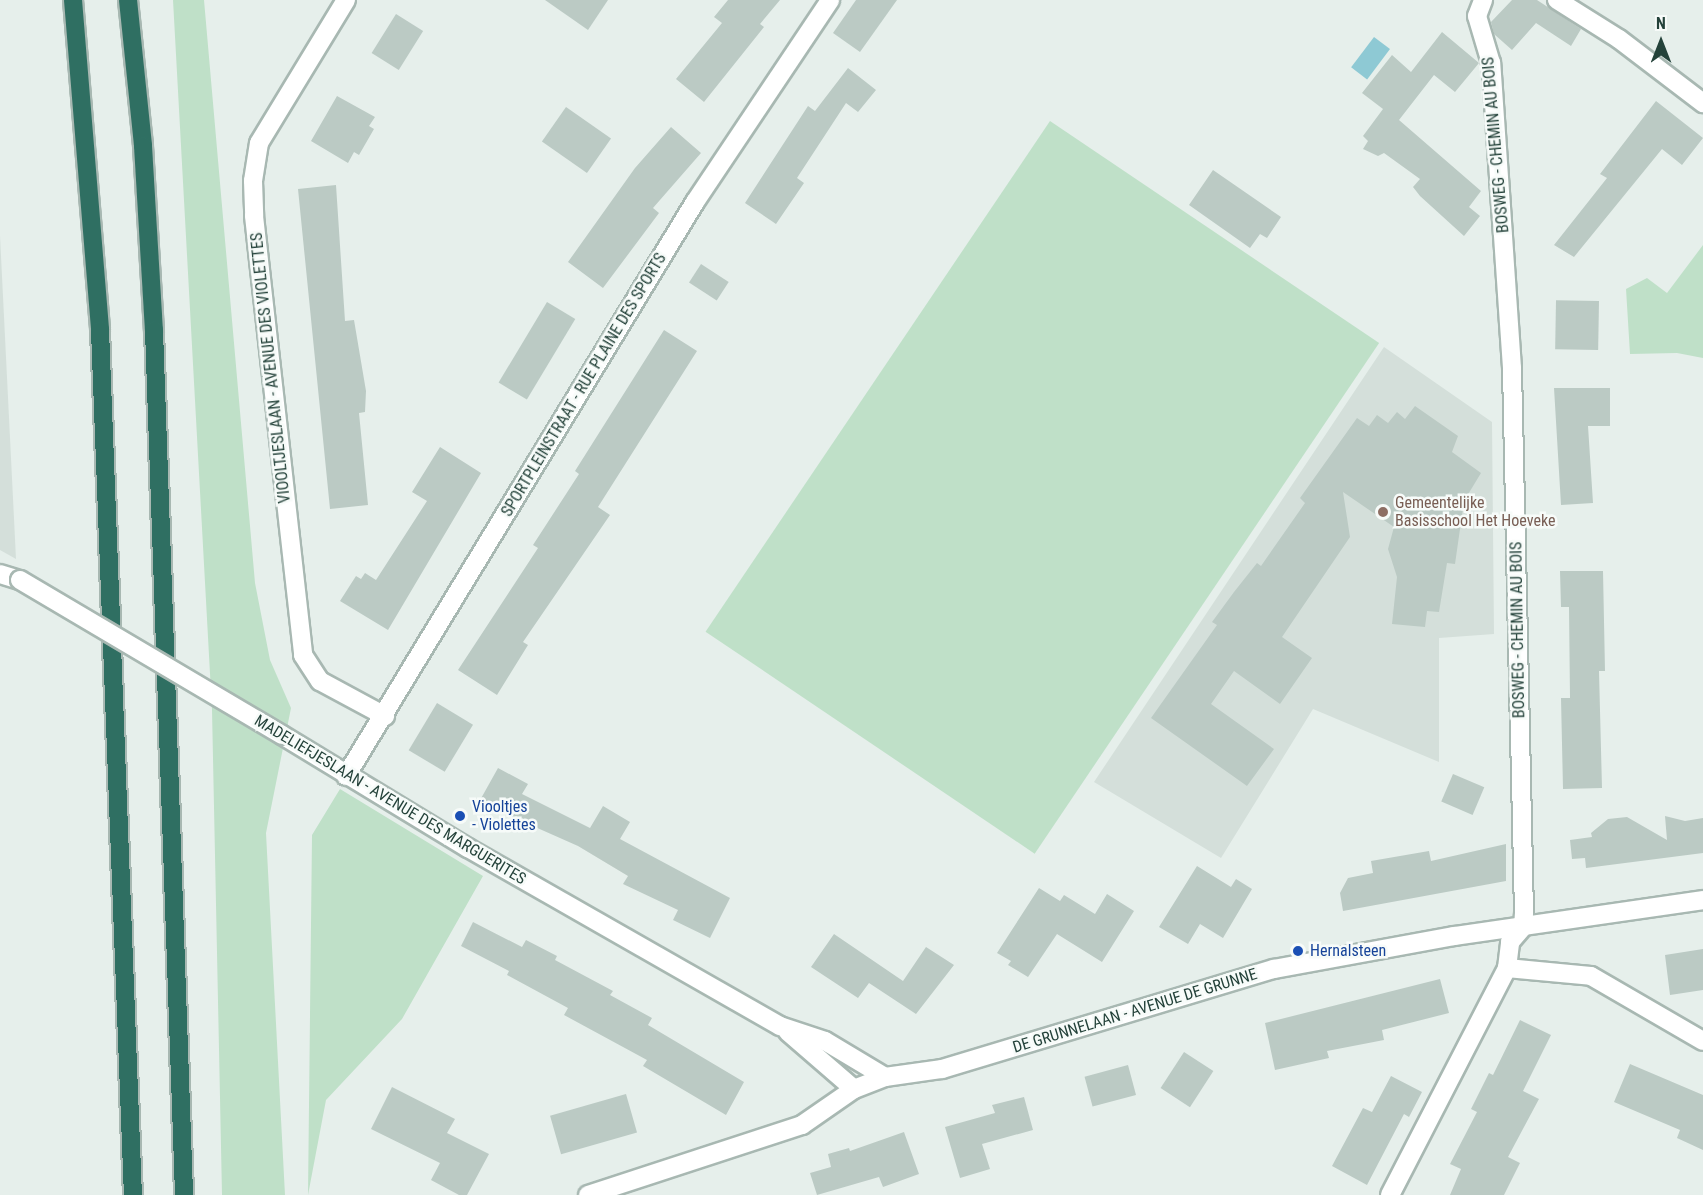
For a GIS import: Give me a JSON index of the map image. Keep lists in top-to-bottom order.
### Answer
{
  "streets": {
    "street": [
      "BOSWEG - CHEMIN AU BOIS",
      "VIOOLTJESLAAN - AVENUE DES VIOLETTES",
      "SPORTPLEINSTRAAT - RUE PLAINE DES SPORTS",
      "MADELIEFJESLAAN - AVENUE DES MARGUERITES",
      "DE GRUNNELAAN - AVENUE DE GRUNNE"
    ]
  },
  "crossings": [
    ["BOSWEG - CHEMIN AU BOIS", "DE GRUNNELAAN - AVENUE DE GRUNNE"],
    ["VIOOLTJESLAAN - AVENUE DES VIOLETTES", "SPORTPLEINSTRAAT - RUE PLAINE DES SPORTS"],
    ["SPORTPLEINSTRAAT - RUE PLAINE DES SPORTS", "MADELIEFJESLAAN - AVENUE DES MARGUERITES"],
    ["MADELIEFJESLAAN - AVENUE DES MARGUERITES", "DE GRUNNELAAN - AVENUE DE GRUNNE"]
  ],
  "places": ["Gemeentelijke Basisschool Het Hoeveke", "Viooltjes - Violettes", "Hernalsteen"],
  "north": "top"
}
